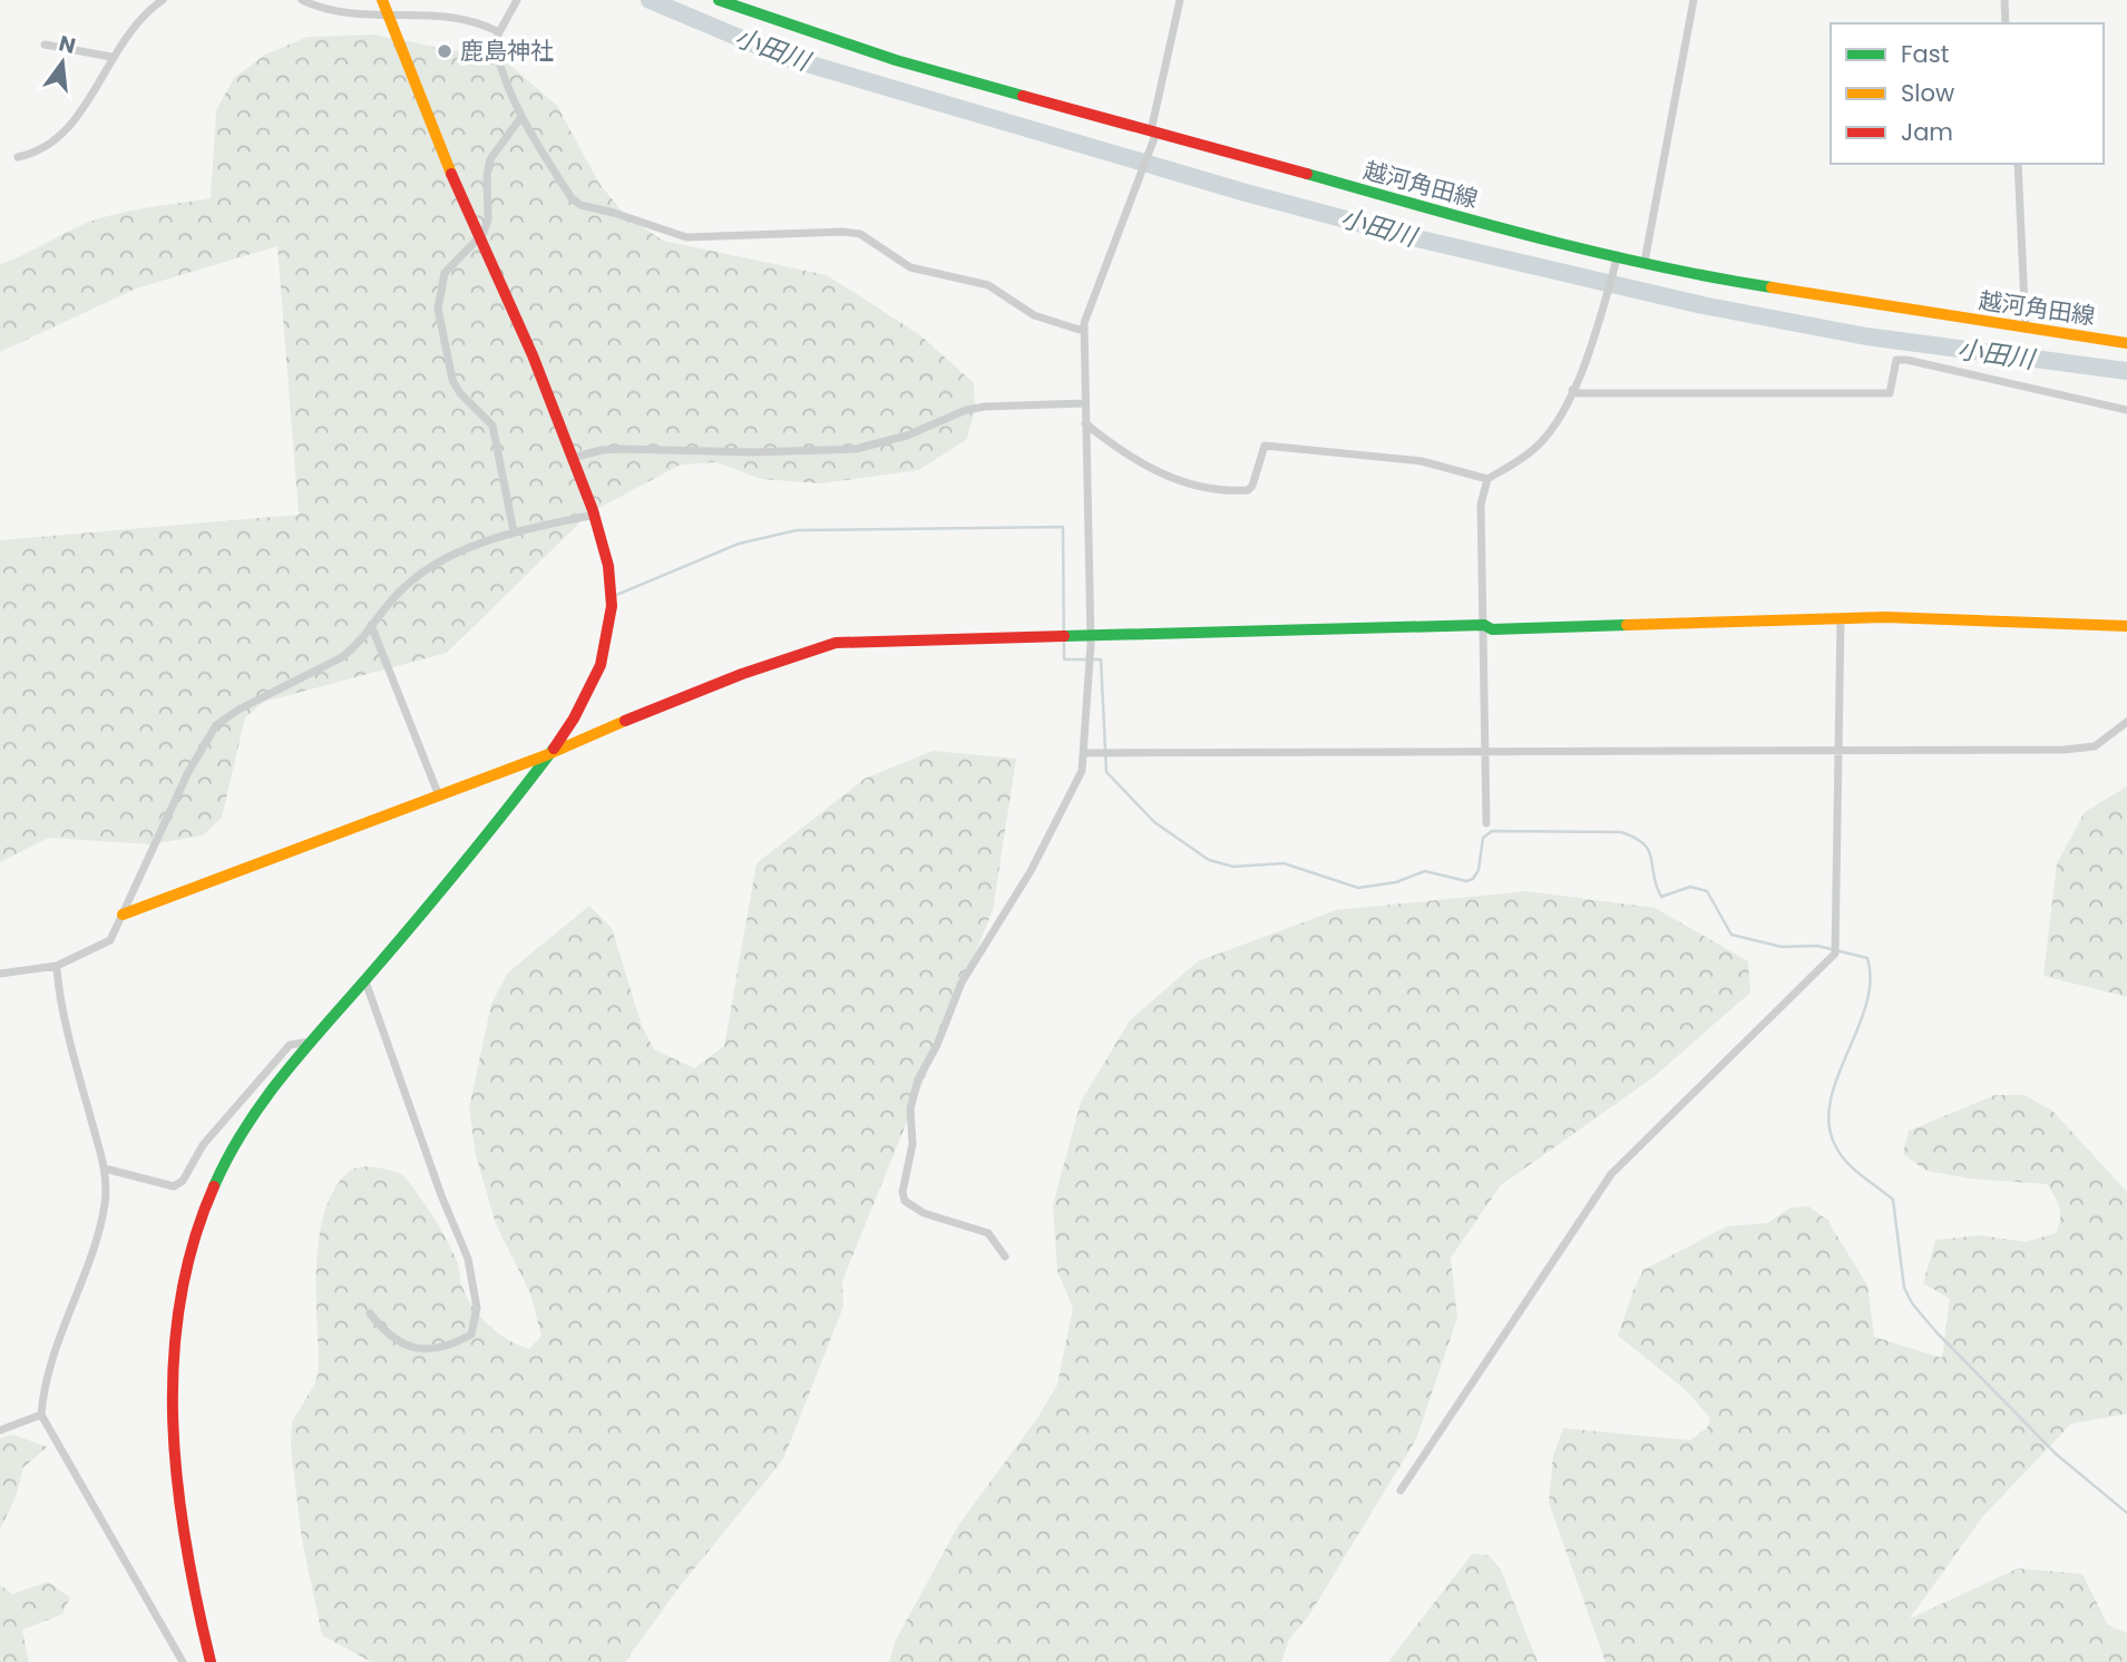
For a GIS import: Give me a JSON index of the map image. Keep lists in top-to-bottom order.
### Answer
{
  "streets": {
    "street": ["越河角田線"]
  },
  "water": ["小田川"],
  "places": ["鹿島神社"],
  "legend": ["Fast", "Slow", "Jam"],
  "north": "top"
}
